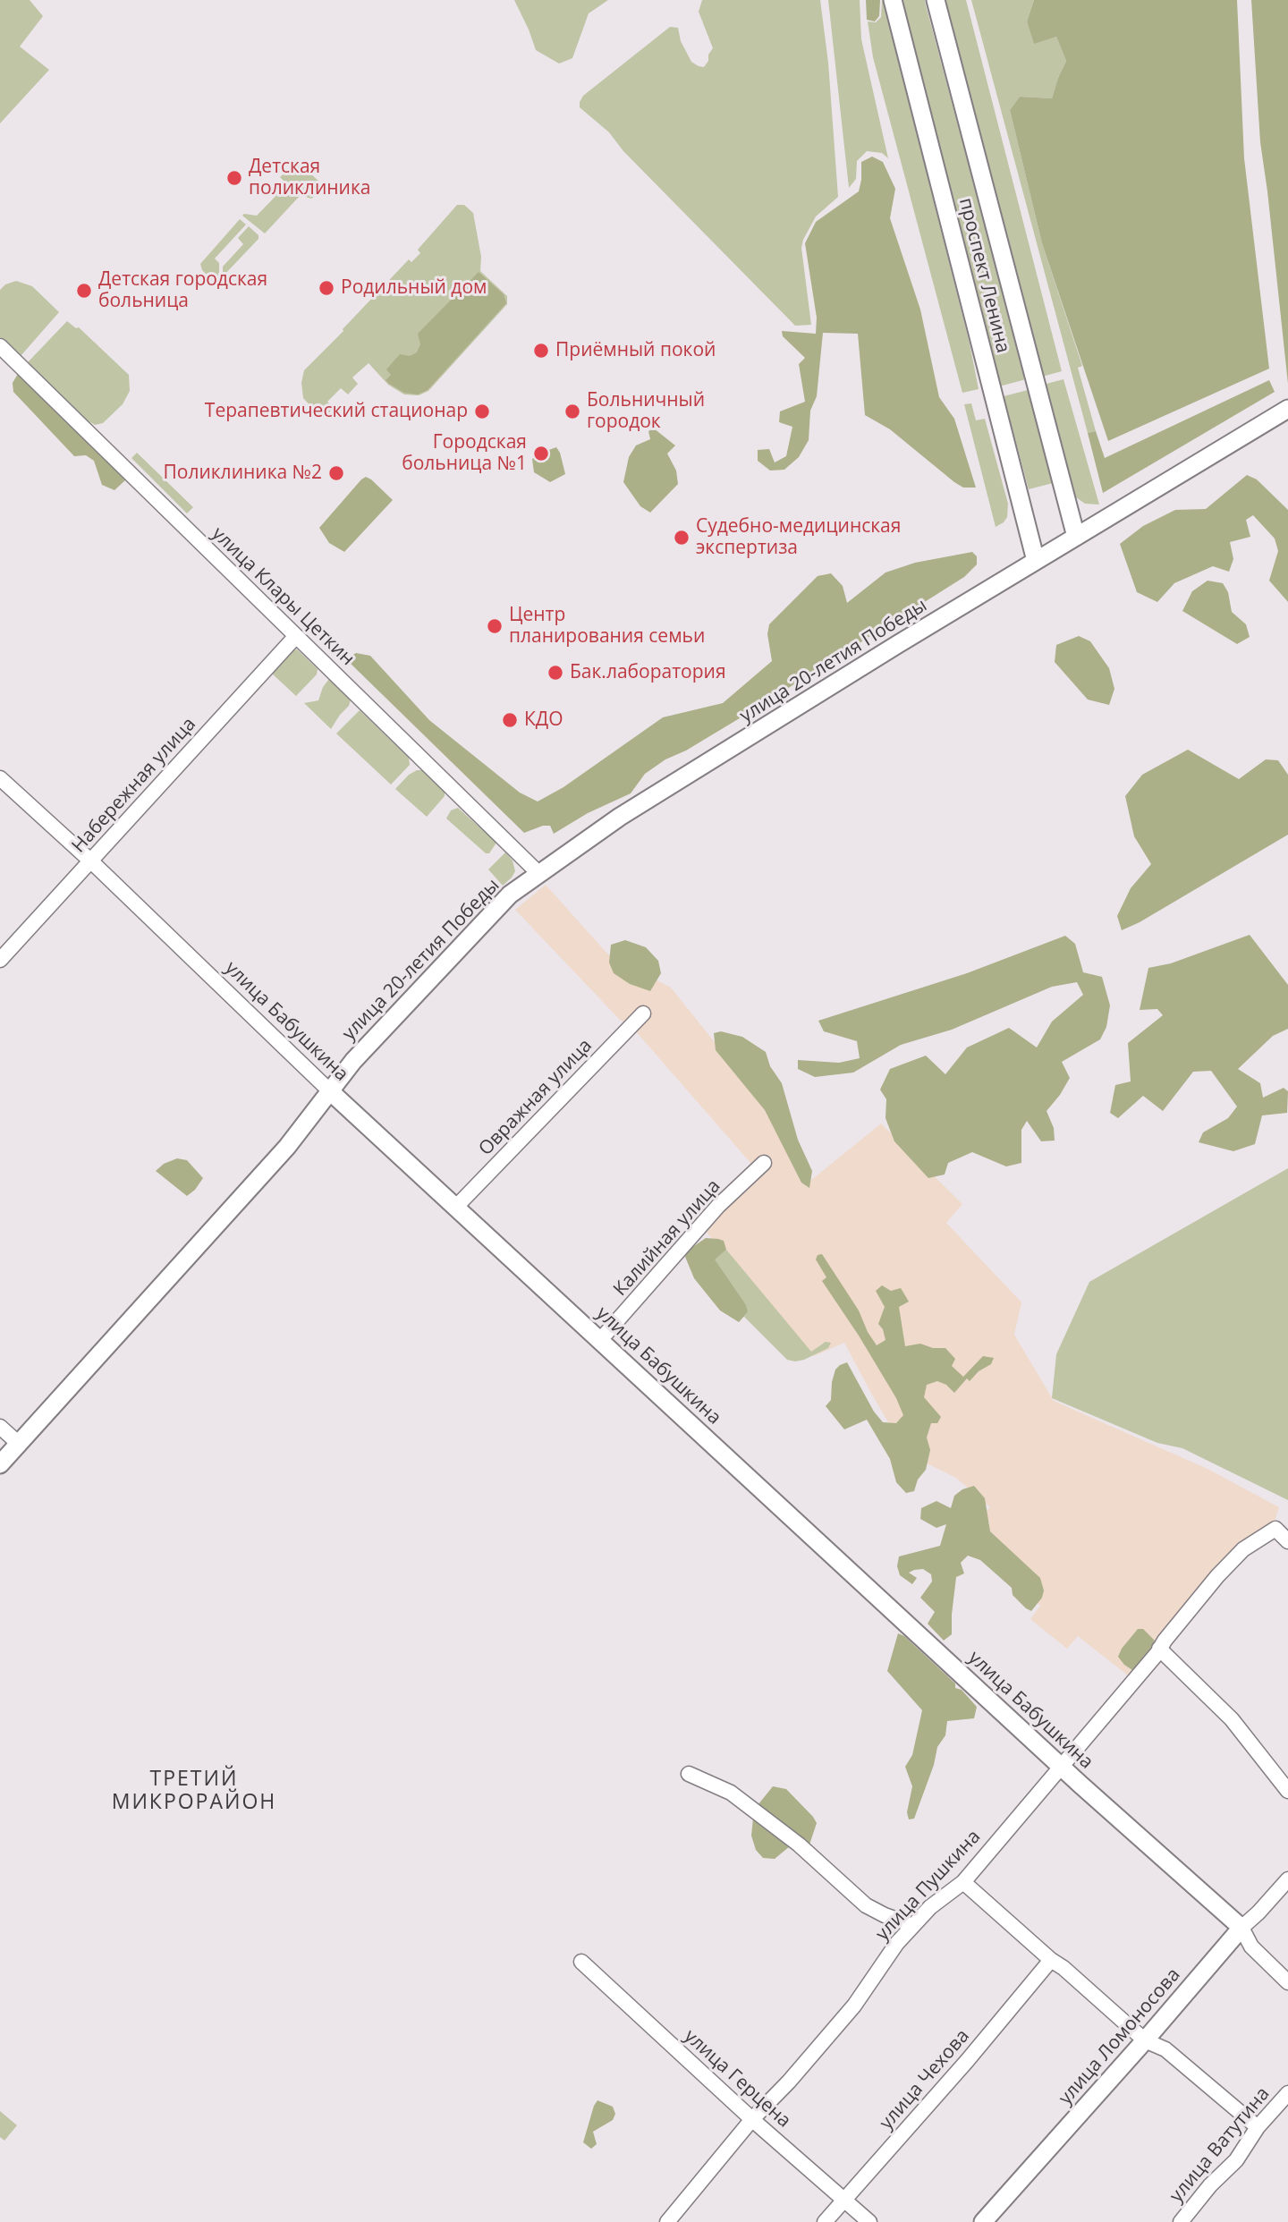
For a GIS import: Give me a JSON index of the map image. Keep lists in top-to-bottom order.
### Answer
{
  "streets": {
    "street": [
      "проспект Ленина",
      "улица Клары Цеткин",
      "улица 20-летия Победы",
      "Набережная улица",
      "улица Бабушкина",
      "Овражная улица",
      "Калийная улица",
      "улица Пушкина",
      "улица Ломоносова",
      "улица Герцена",
      "улица Чехова",
      "улица Ватутина"
    ]
  },
  "crossings": [
    ["проспект Ленина", "улица 20-летия Победы"],
    ["улица Клары Цеткин", "улица 20-летия Победы"],
    ["улица Клары Цеткин", "Набережная улица"],
    ["улица 20-летия Победы", "улица Бабушкина"],
    ["Набережная улица", "улица Бабушкина"],
    ["улица Бабушкина", "Овражная улица"],
    ["улица Бабушкина", "Калийная улица"],
    ["улица Бабушкина", "улица Пушкина"],
    ["улица Бабушкина", "улица Ломоносова"],
    ["улица Пушкина", "улица Герцена"],
    ["улица Герцена", "улица Чехова"]
  ],
  "districts": ["ТРЕТИЙ МИКРОРАЙОН"],
  "places": [
    "Детская поликлиника",
    "Родильный дом",
    "Детская городская больница",
    "Приёмный покой",
    "Терапевтический стационар",
    "Больничный городок",
    "Городская больница №1",
    "Поликлиника №2",
    "Судебно-медицинская экспертиза",
    "Центр планирования семьи",
    "Бак.лаборатория",
    "КДО"
  ]
}
